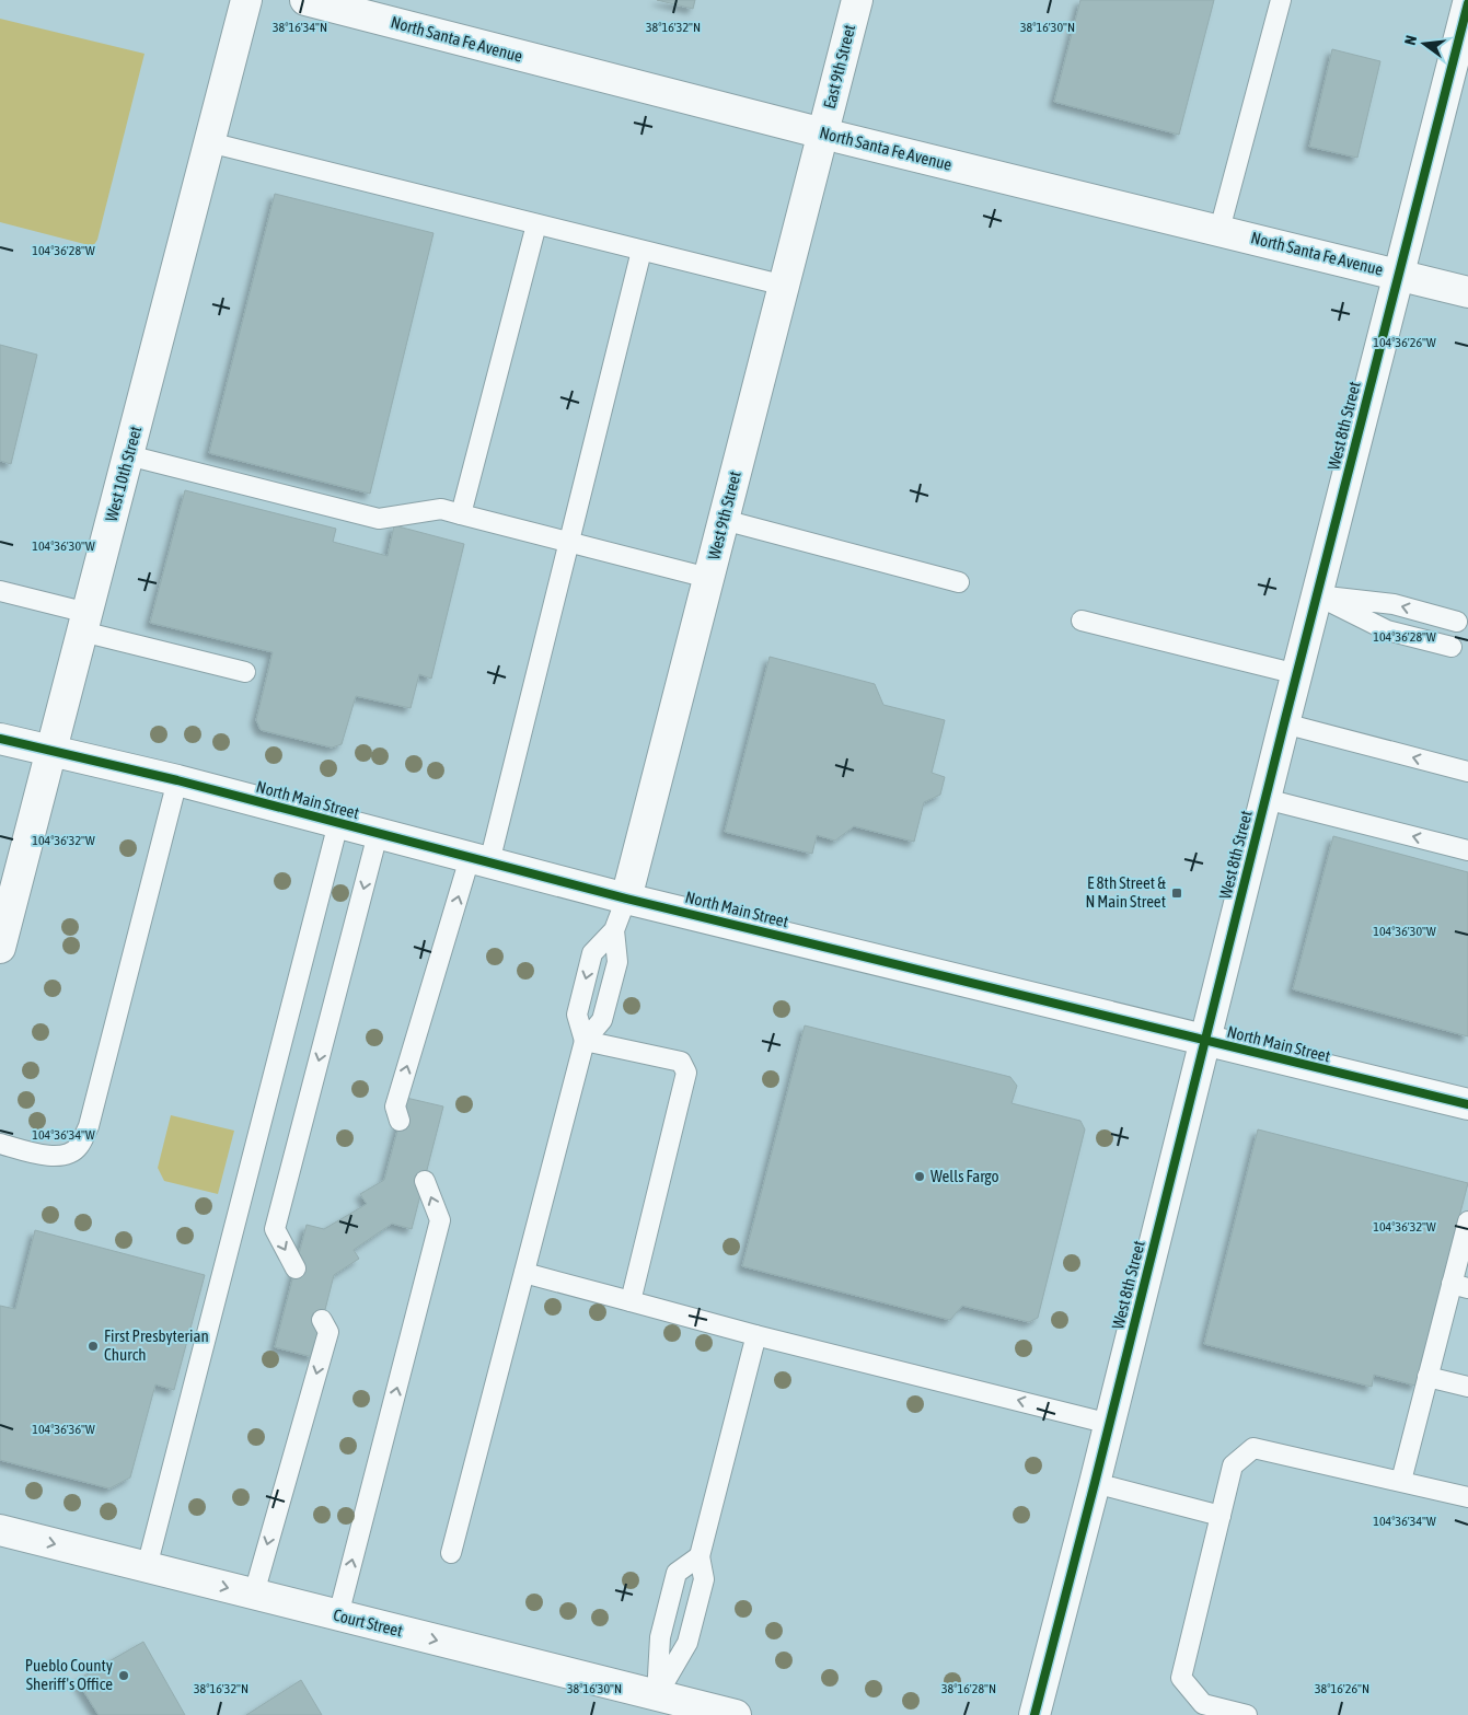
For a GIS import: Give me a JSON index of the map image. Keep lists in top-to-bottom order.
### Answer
{
  "streets": {
    "street": [
      "North Santa Fe Avenue",
      "East 9th Street",
      "West 8th Street",
      "West 10th Street",
      "West 9th Street",
      "North Main Street",
      "Court Street"
    ]
  },
  "crossings": [
    ["North Santa Fe Avenue", "East 9th Street"],
    ["North Santa Fe Avenue", "West 8th Street"],
    ["North Santa Fe Avenue", "West 9th Street"],
    ["East 9th Street", "West 9th Street"],
    ["West 8th Street", "North Main Street"],
    ["West 10th Street", "North Main Street"],
    ["West 9th Street", "North Main Street"]
  ],
  "one_way": ["Court Street"],
  "places": {
    "transit": ["E 8th Street & N Main Street"],
    "other": ["Wells Fargo", "First Presbyterian Church", "Pueblo County Sheriff's Office"]
  },
  "north": "left",
  "coordinates": [
    "38°16'34\"N",
    "38°16'32\"N",
    "38°16'30\"N",
    "104°36'28\"W",
    "104°36'26\"W",
    "104°36'30\"W",
    "104°36'32\"W",
    "104°36'34\"W",
    "104°36'36\"W",
    "38°16'28\"N",
    "38°16'26\"N"
  ]
}
